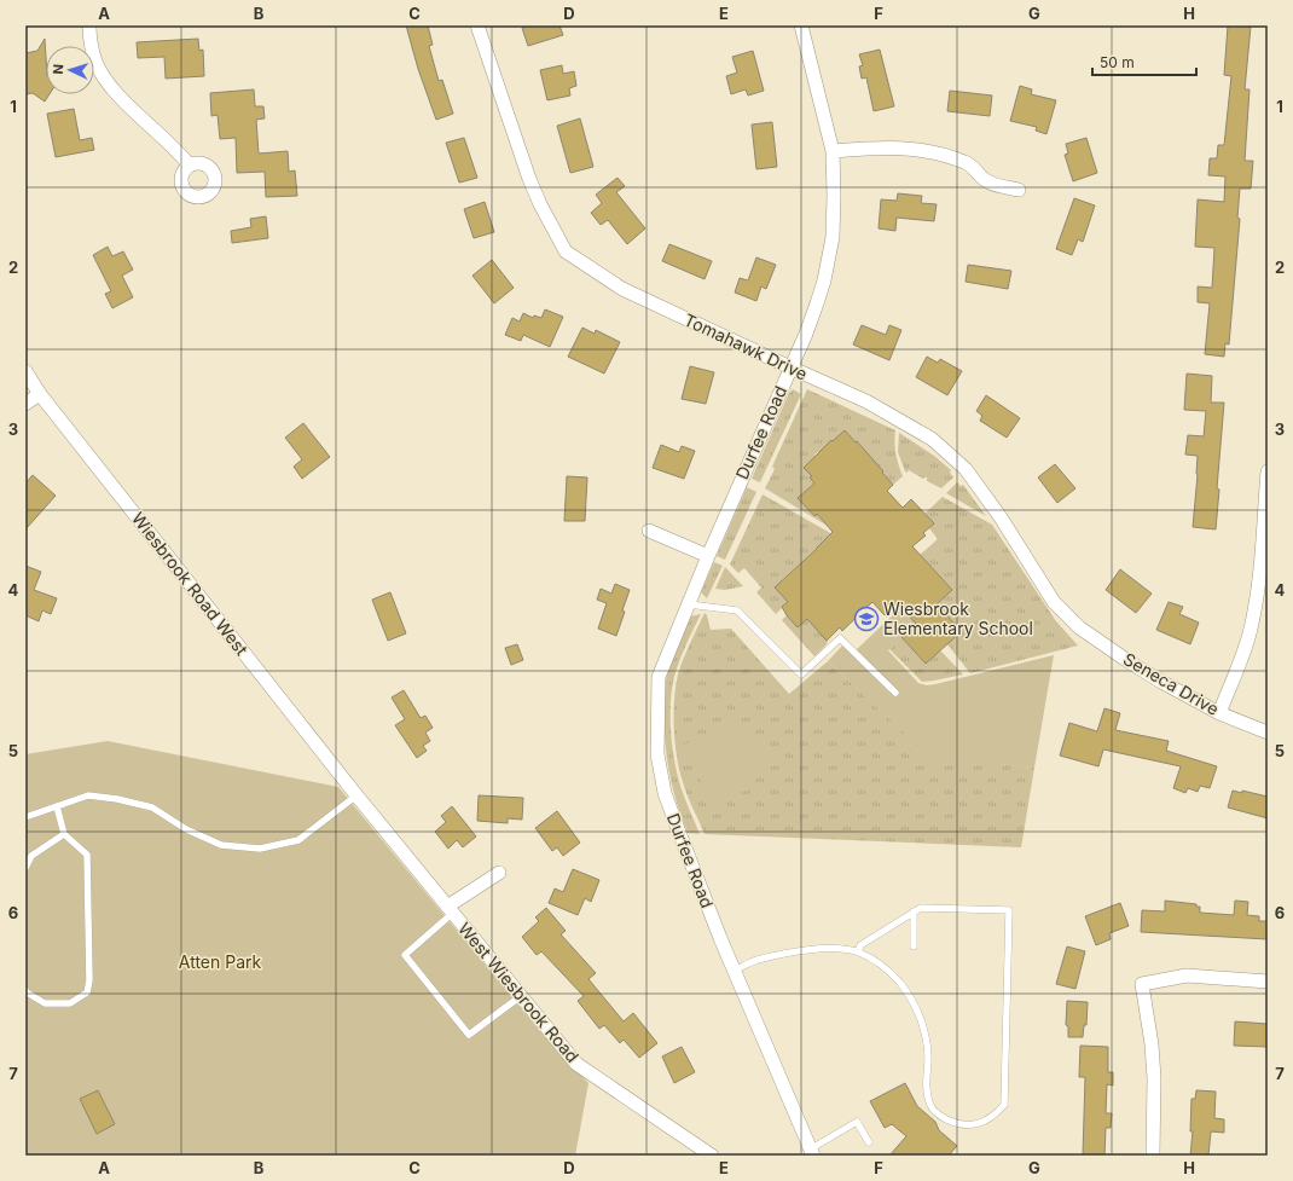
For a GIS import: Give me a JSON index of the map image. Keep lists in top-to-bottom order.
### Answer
{
  "streets": {
    "street": [
      "Tomahawk Drive",
      "Durfee Road",
      "Wiesbrook Road West",
      "Seneca Drive",
      "West Wiesbrook Road"
    ]
  },
  "crossings": [
    ["Tomahawk Drive", "Durfee Road"],
    ["Tomahawk Drive", "Seneca Drive"],
    ["Wiesbrook Road West", "West Wiesbrook Road"]
  ],
  "parks": ["Atten Park"],
  "places": {
    "school or university": ["Wiesbrook Elementary School"]
  },
  "scale_bar": "50 m",
  "north": "left",
  "grid": {
    "columns": [
      "A",
      "B",
      "C",
      "D",
      "E",
      "F",
      "G",
      "H"
    ],
    "rows": [
      "1",
      "2",
      "3",
      "4",
      "5",
      "6",
      "7"
    ]
  }
}
